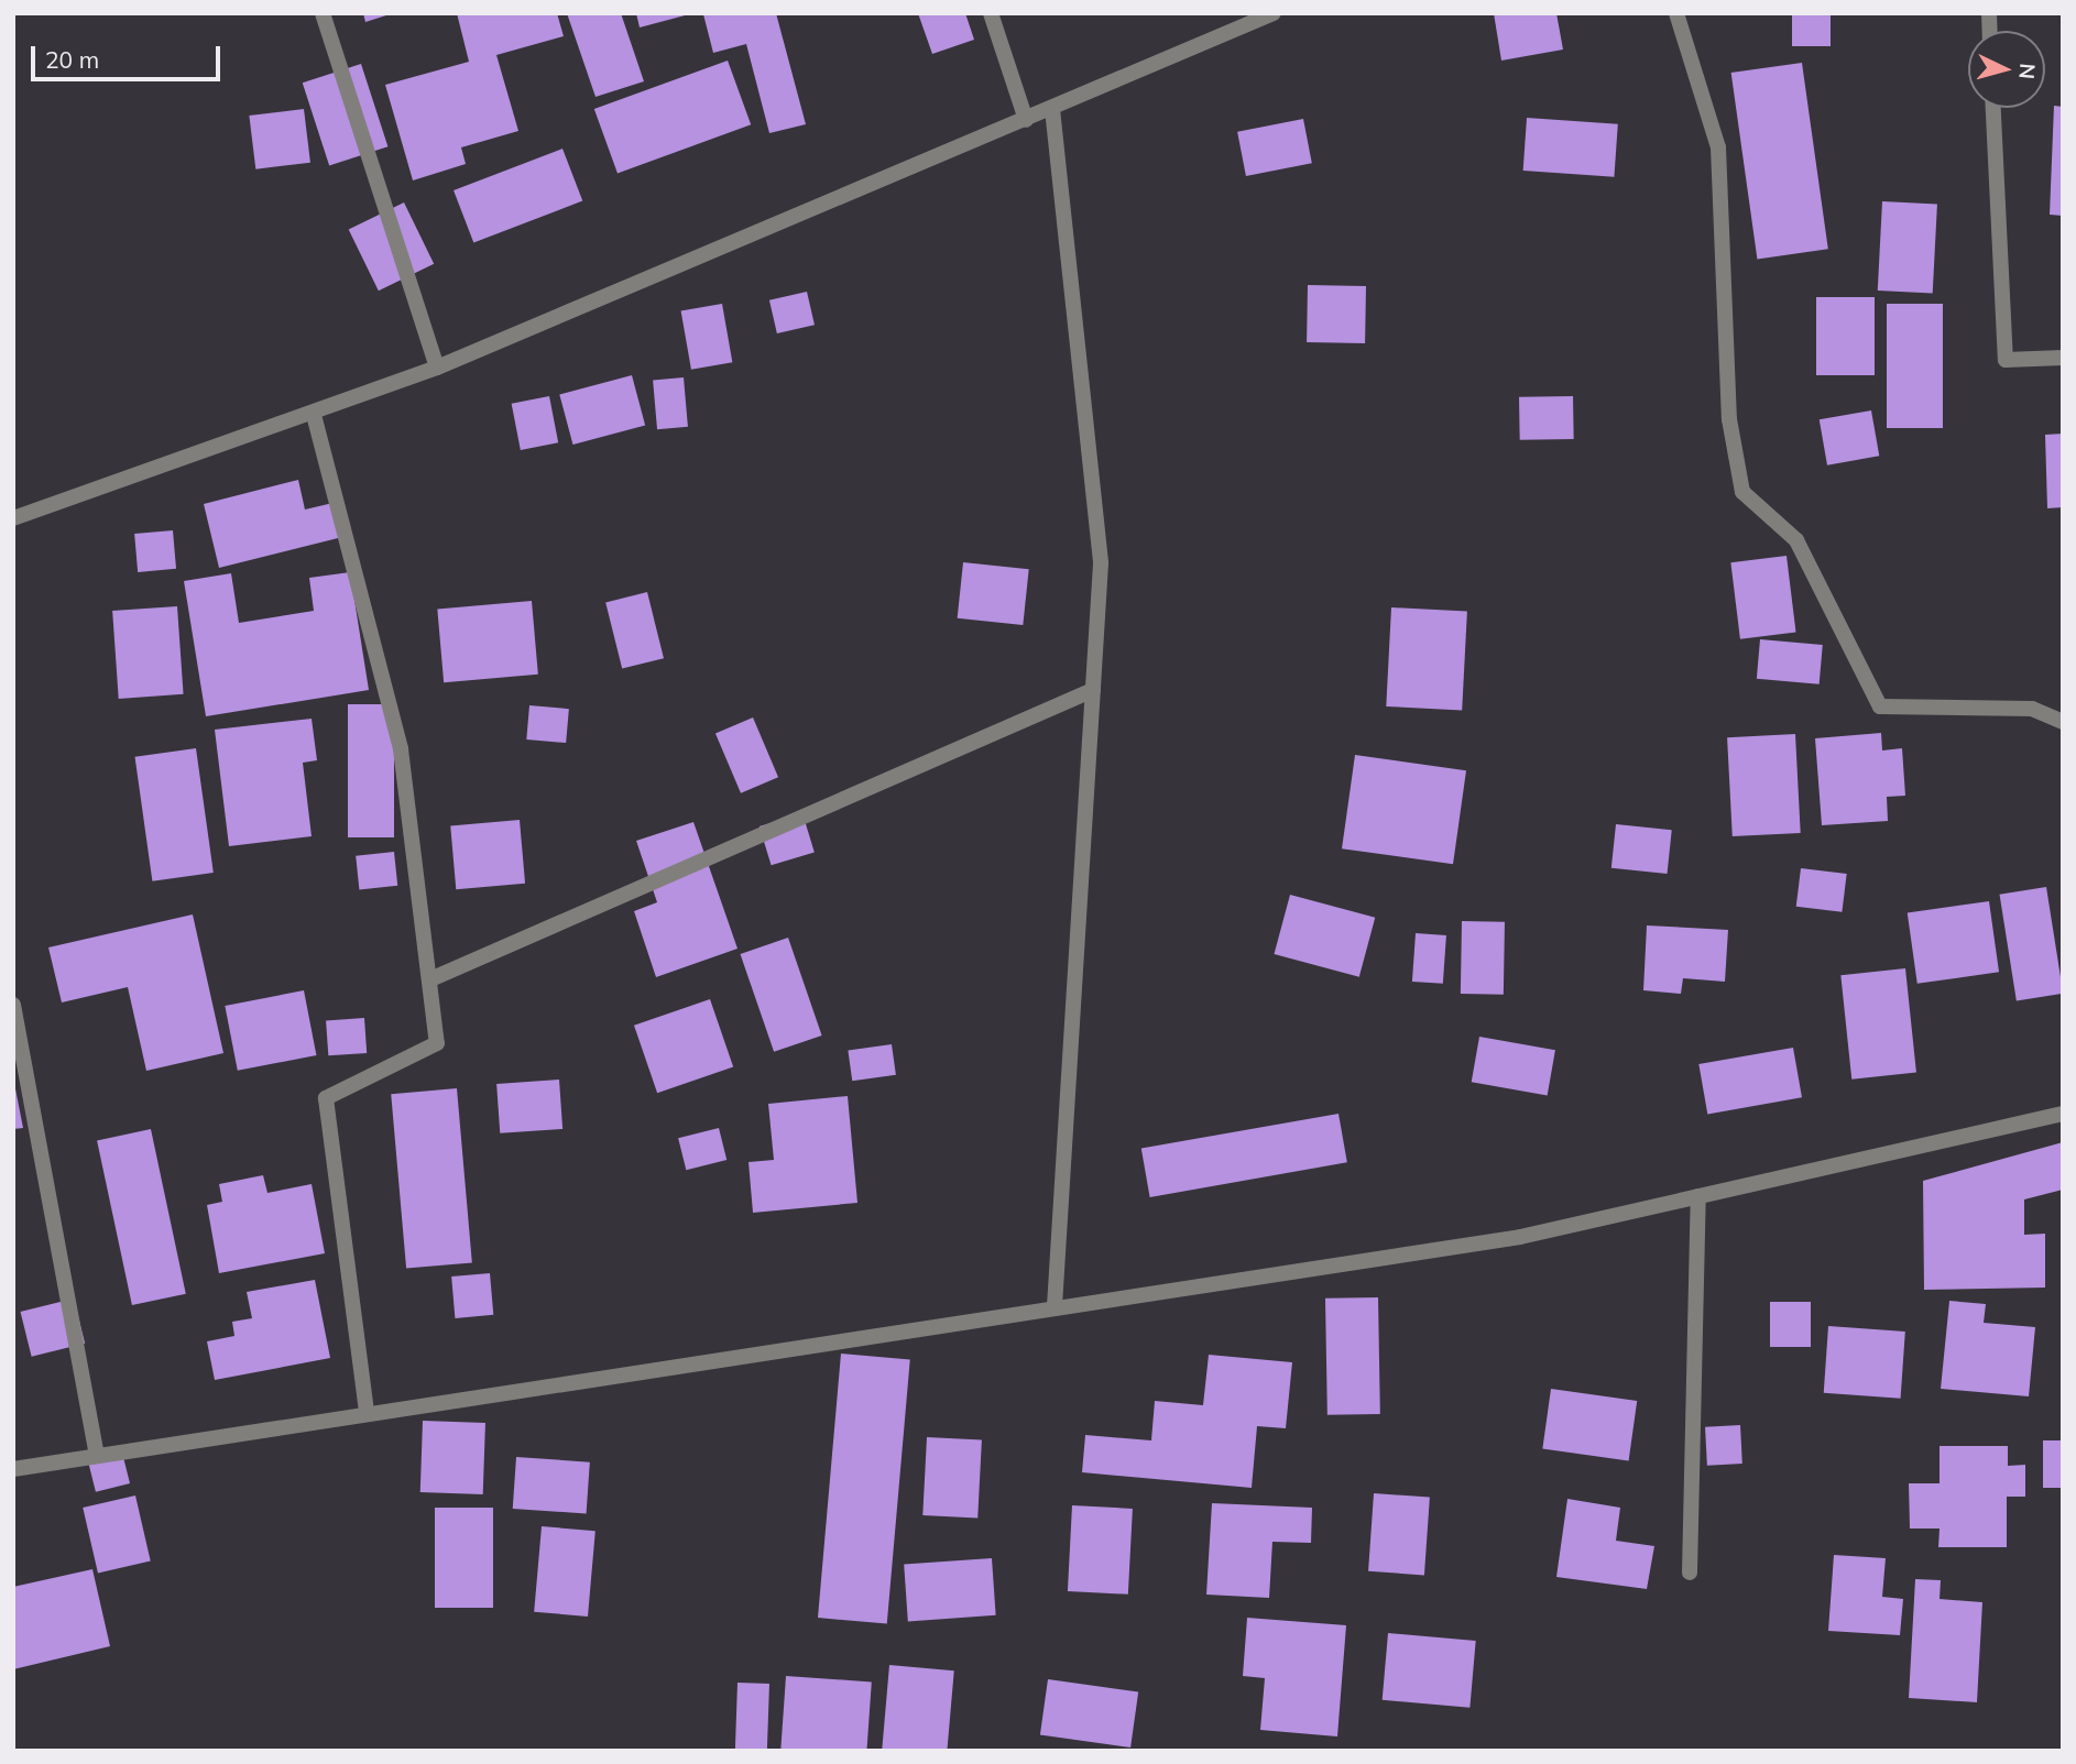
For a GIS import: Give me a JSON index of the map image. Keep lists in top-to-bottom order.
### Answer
{
  "scale_bar": "20 m",
  "north": "right"
}
